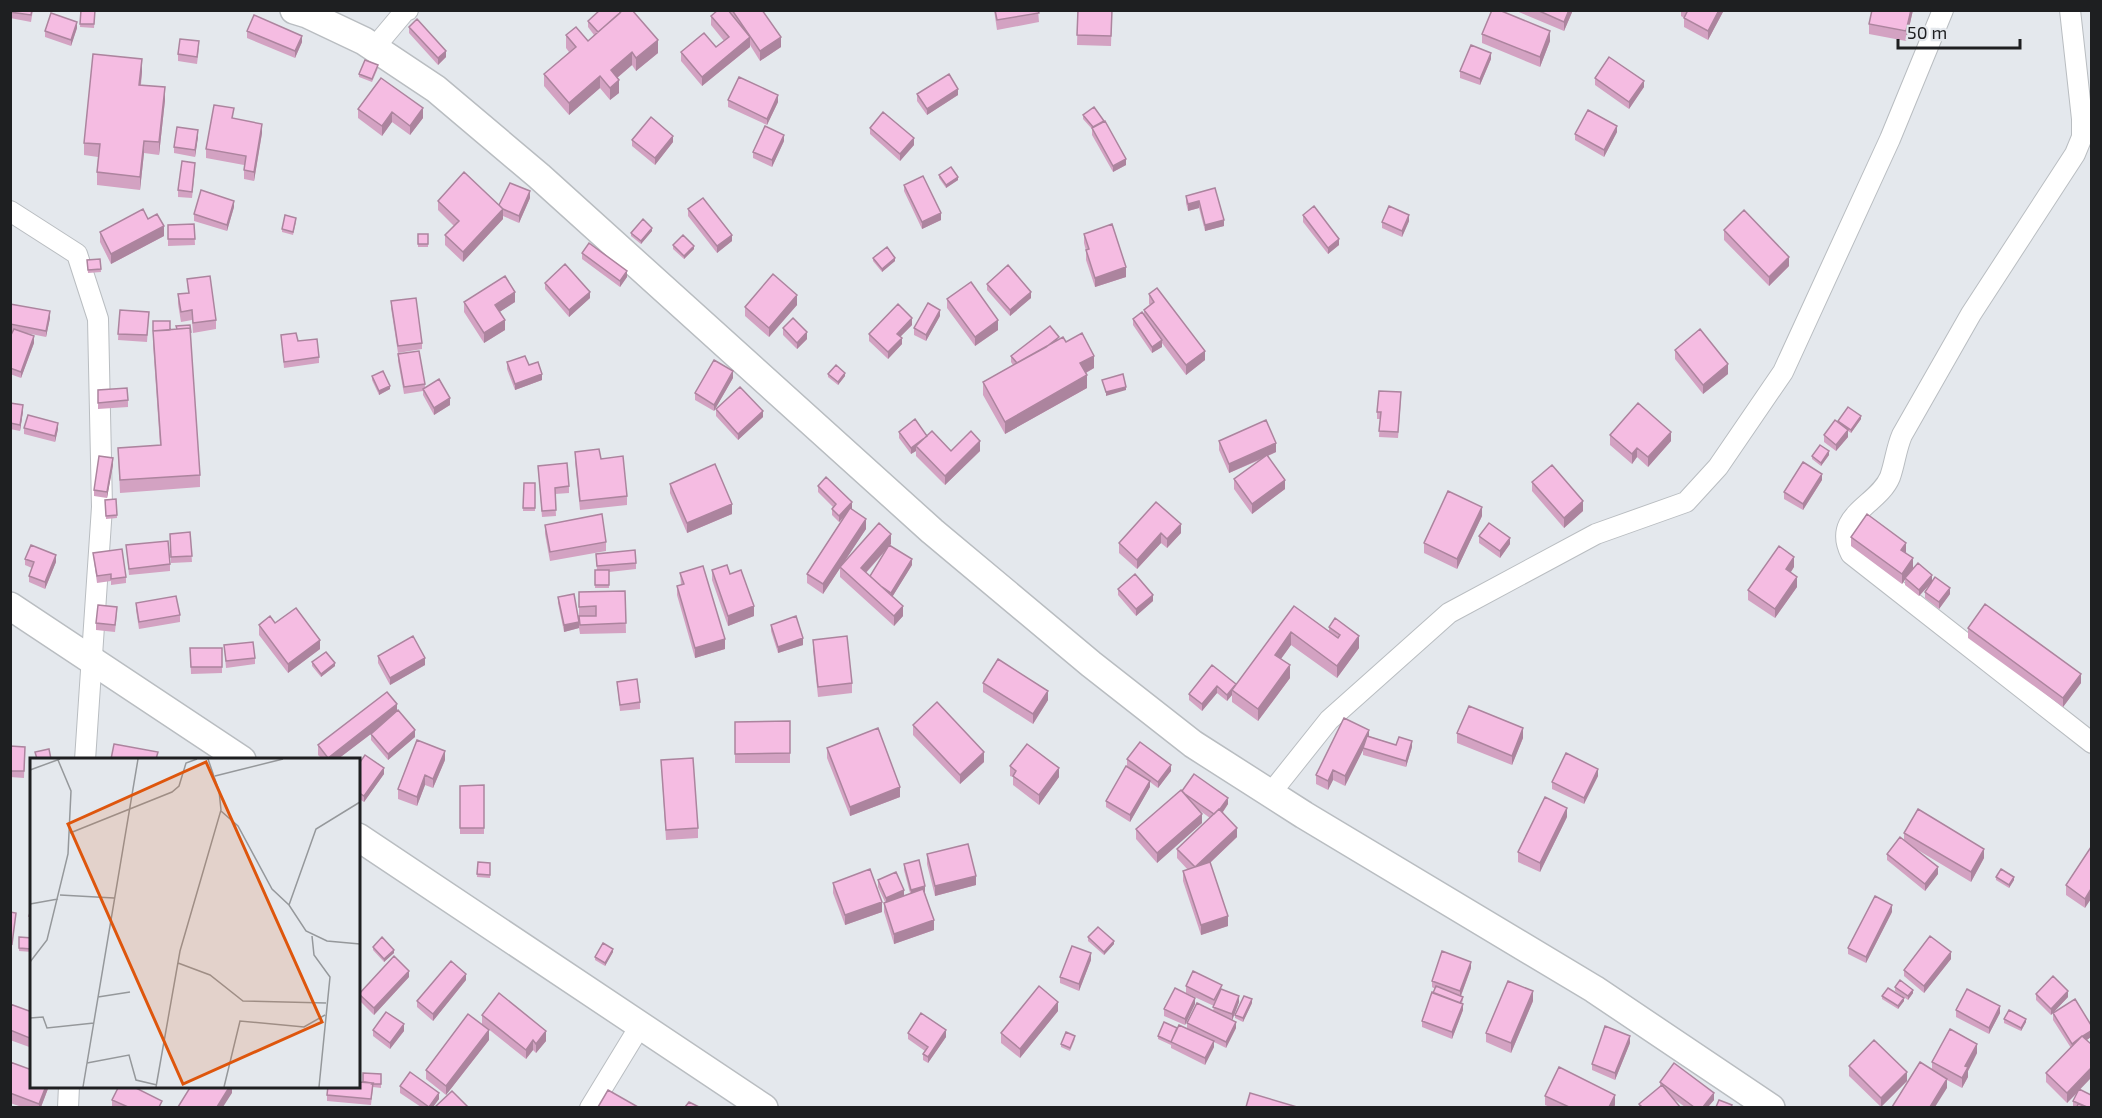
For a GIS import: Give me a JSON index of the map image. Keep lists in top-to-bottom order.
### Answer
{
  "scale_bar": "50 m"
}
